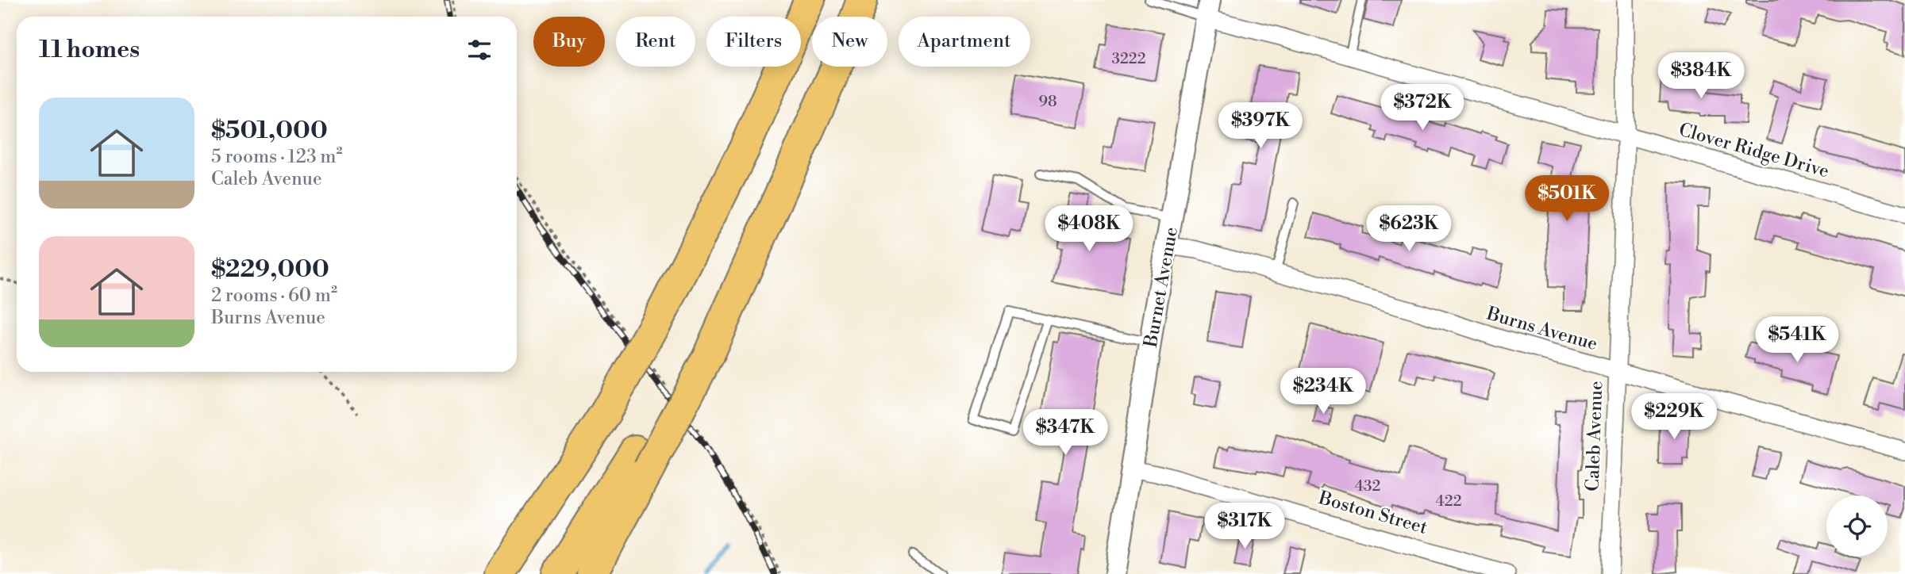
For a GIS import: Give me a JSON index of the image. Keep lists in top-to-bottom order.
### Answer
{
  "streets": {
    "street": [
      "Clover Ridge Drive",
      "Burnet Avenue",
      "Burns Avenue",
      "Caleb Avenue",
      "Boston Street"
    ]
  },
  "crossings": [
    ["Clover Ridge Drive", "Burnet Avenue"],
    ["Clover Ridge Drive", "Caleb Avenue"],
    ["Burnet Avenue", "Burns Avenue"],
    ["Burnet Avenue", "Boston Street"],
    ["Burns Avenue", "Caleb Avenue"]
  ],
  "house_numbers": [
    "3222",
    "98",
    "432",
    "422"
  ],
  "page": {
    "chip": [
      "Buy",
      "Rent",
      "Filters",
      "New",
      "Apartment"
    ],
    "heading": "11 homes",
    "price": [
      "$384K",
      "$372K",
      "$397K",
      "$501K",
      "$408K",
      "$623K",
      "$541K",
      "$234K",
      "$229K",
      "$347K",
      "$317K"
    ],
    "list": [
      {
        "name": "$501,000",
        "note": "5 rooms · 123 m² · Caleb Avenue"
      },
      {
        "name": "$229,000",
        "note": "2 rooms · 60 m² · Burns Avenue"
      }
    ]
  }
}
